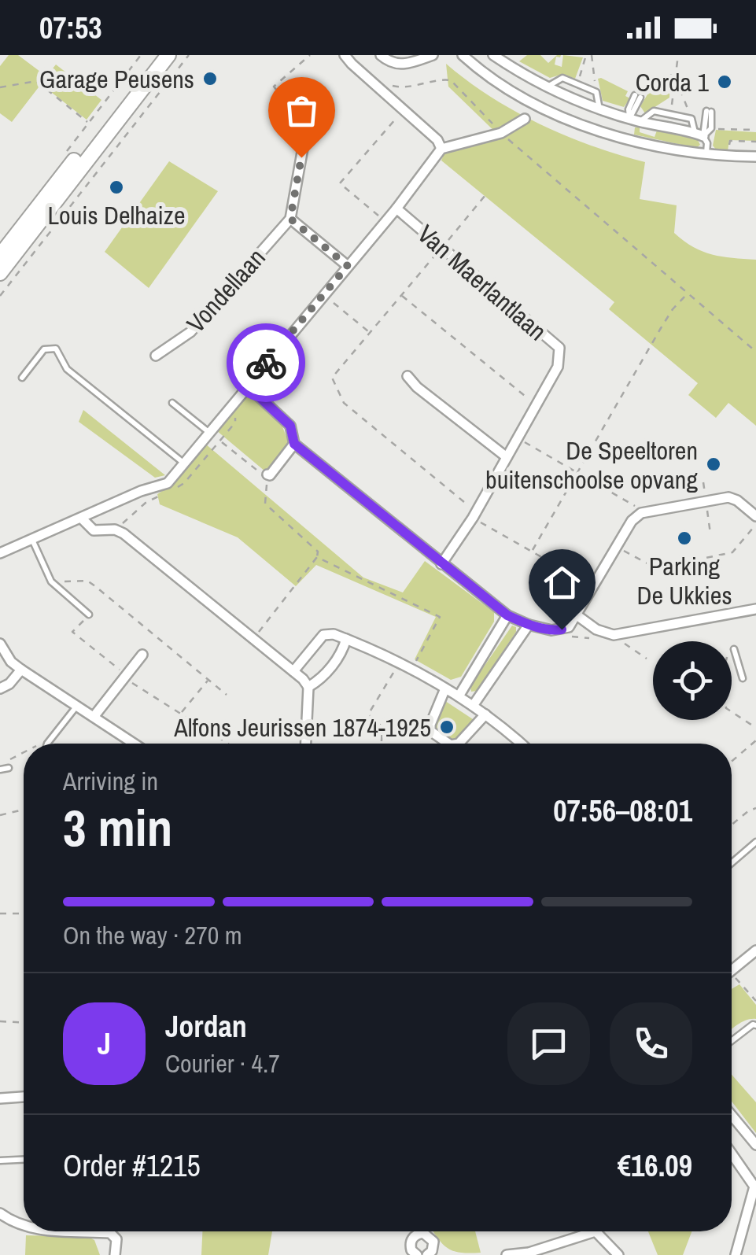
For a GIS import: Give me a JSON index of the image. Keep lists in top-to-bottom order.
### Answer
{
  "streets": {
    "street": ["Van Maerlantlaan", "Vondellaan"]
  },
  "places": [
    "Garage Peusens",
    "Corda 1",
    "Louis Delhaize",
    "De Speeltoren buitenschoolse opvang",
    "Parking De Ukkies",
    "Alfons Jeurissen 1874-1925"
  ],
  "page": {
    "status": "07:53",
    "heading": ["3 min", "Arriving in", "07:56–08:01"],
    "panel": [
      "Jordan",
      "Courier · 4.7",
      "Order #1215",
      "€16.09"
    ],
    "bar": "On the way · 270 m",
    "round": "J"
  }
}
